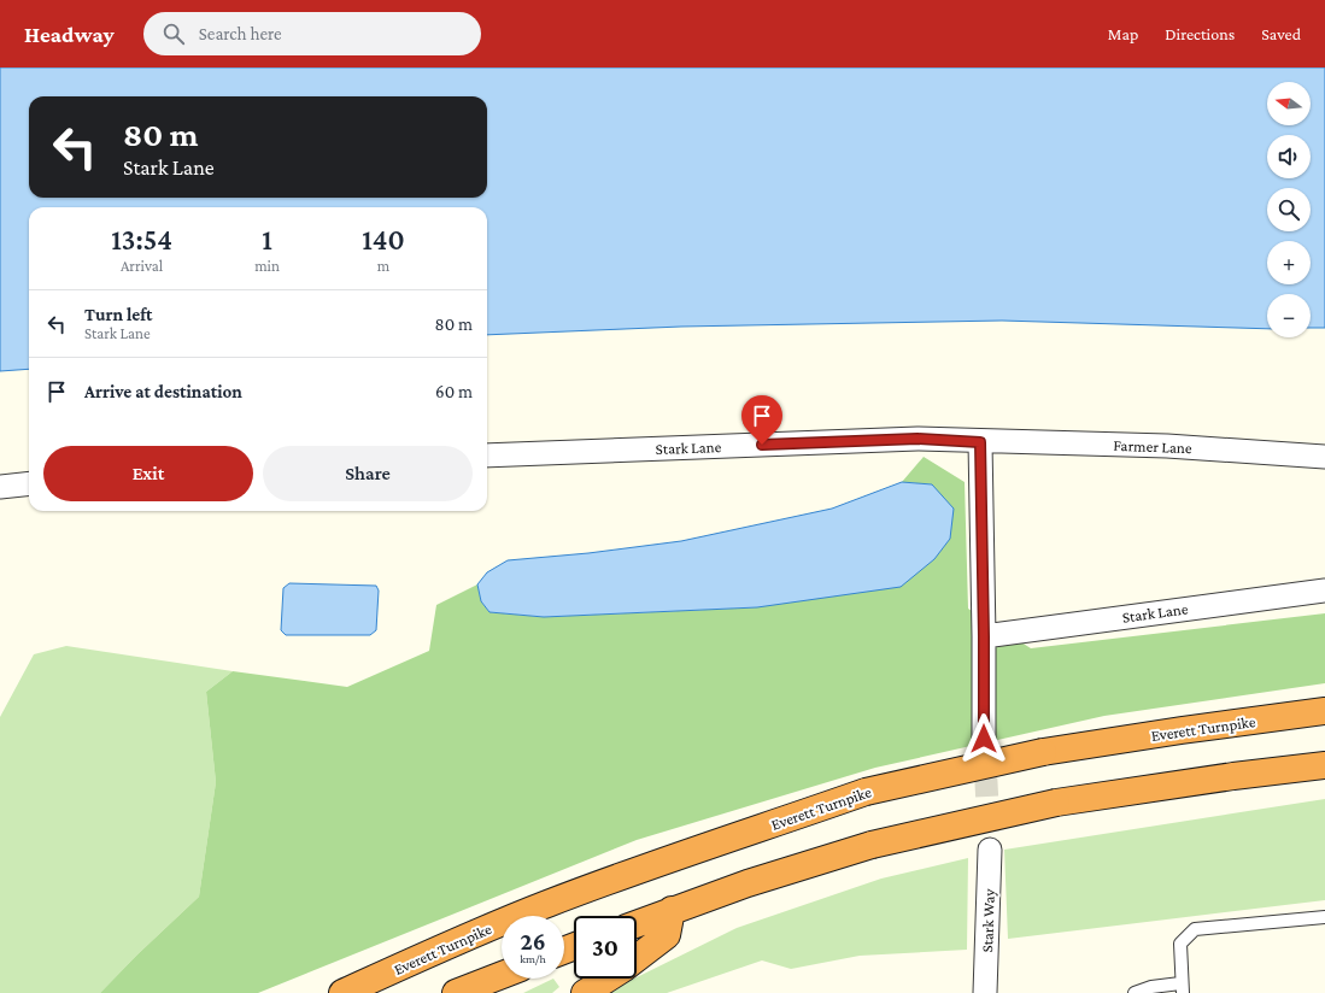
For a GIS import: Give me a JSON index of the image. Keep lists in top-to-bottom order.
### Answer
{
  "streets": {
    "highway": ["Everett Turnpike"],
    "street": ["Farmer Lane", "Stark Lane", "Stark Way"]
  },
  "crossings": [
    ["Farmer Lane", "Stark Lane"]
  ],
  "north": "left",
  "page": {
    "header": "Headway",
    "search": "Search here",
    "nav": ["Map", "Directions", "Saved"],
    "map_buttons": ["+", "−"],
    "turn": ["80 m", "Stark Lane"],
    "eta": [
      "13:54",
      "Arrival",
      "1",
      "min",
      "140",
      "m"
    ],
    "list": [
      {
        "name": "Turn left",
        "note": "Stark Lane",
        "value": "80 m"
      },
      {
        "name": "Arrive at destination",
        "value": "60 m"
      }
    ],
    "buttons": ["Exit", "Share"],
    "speed": "26 km/h",
    "limit": "30"
  }
}
